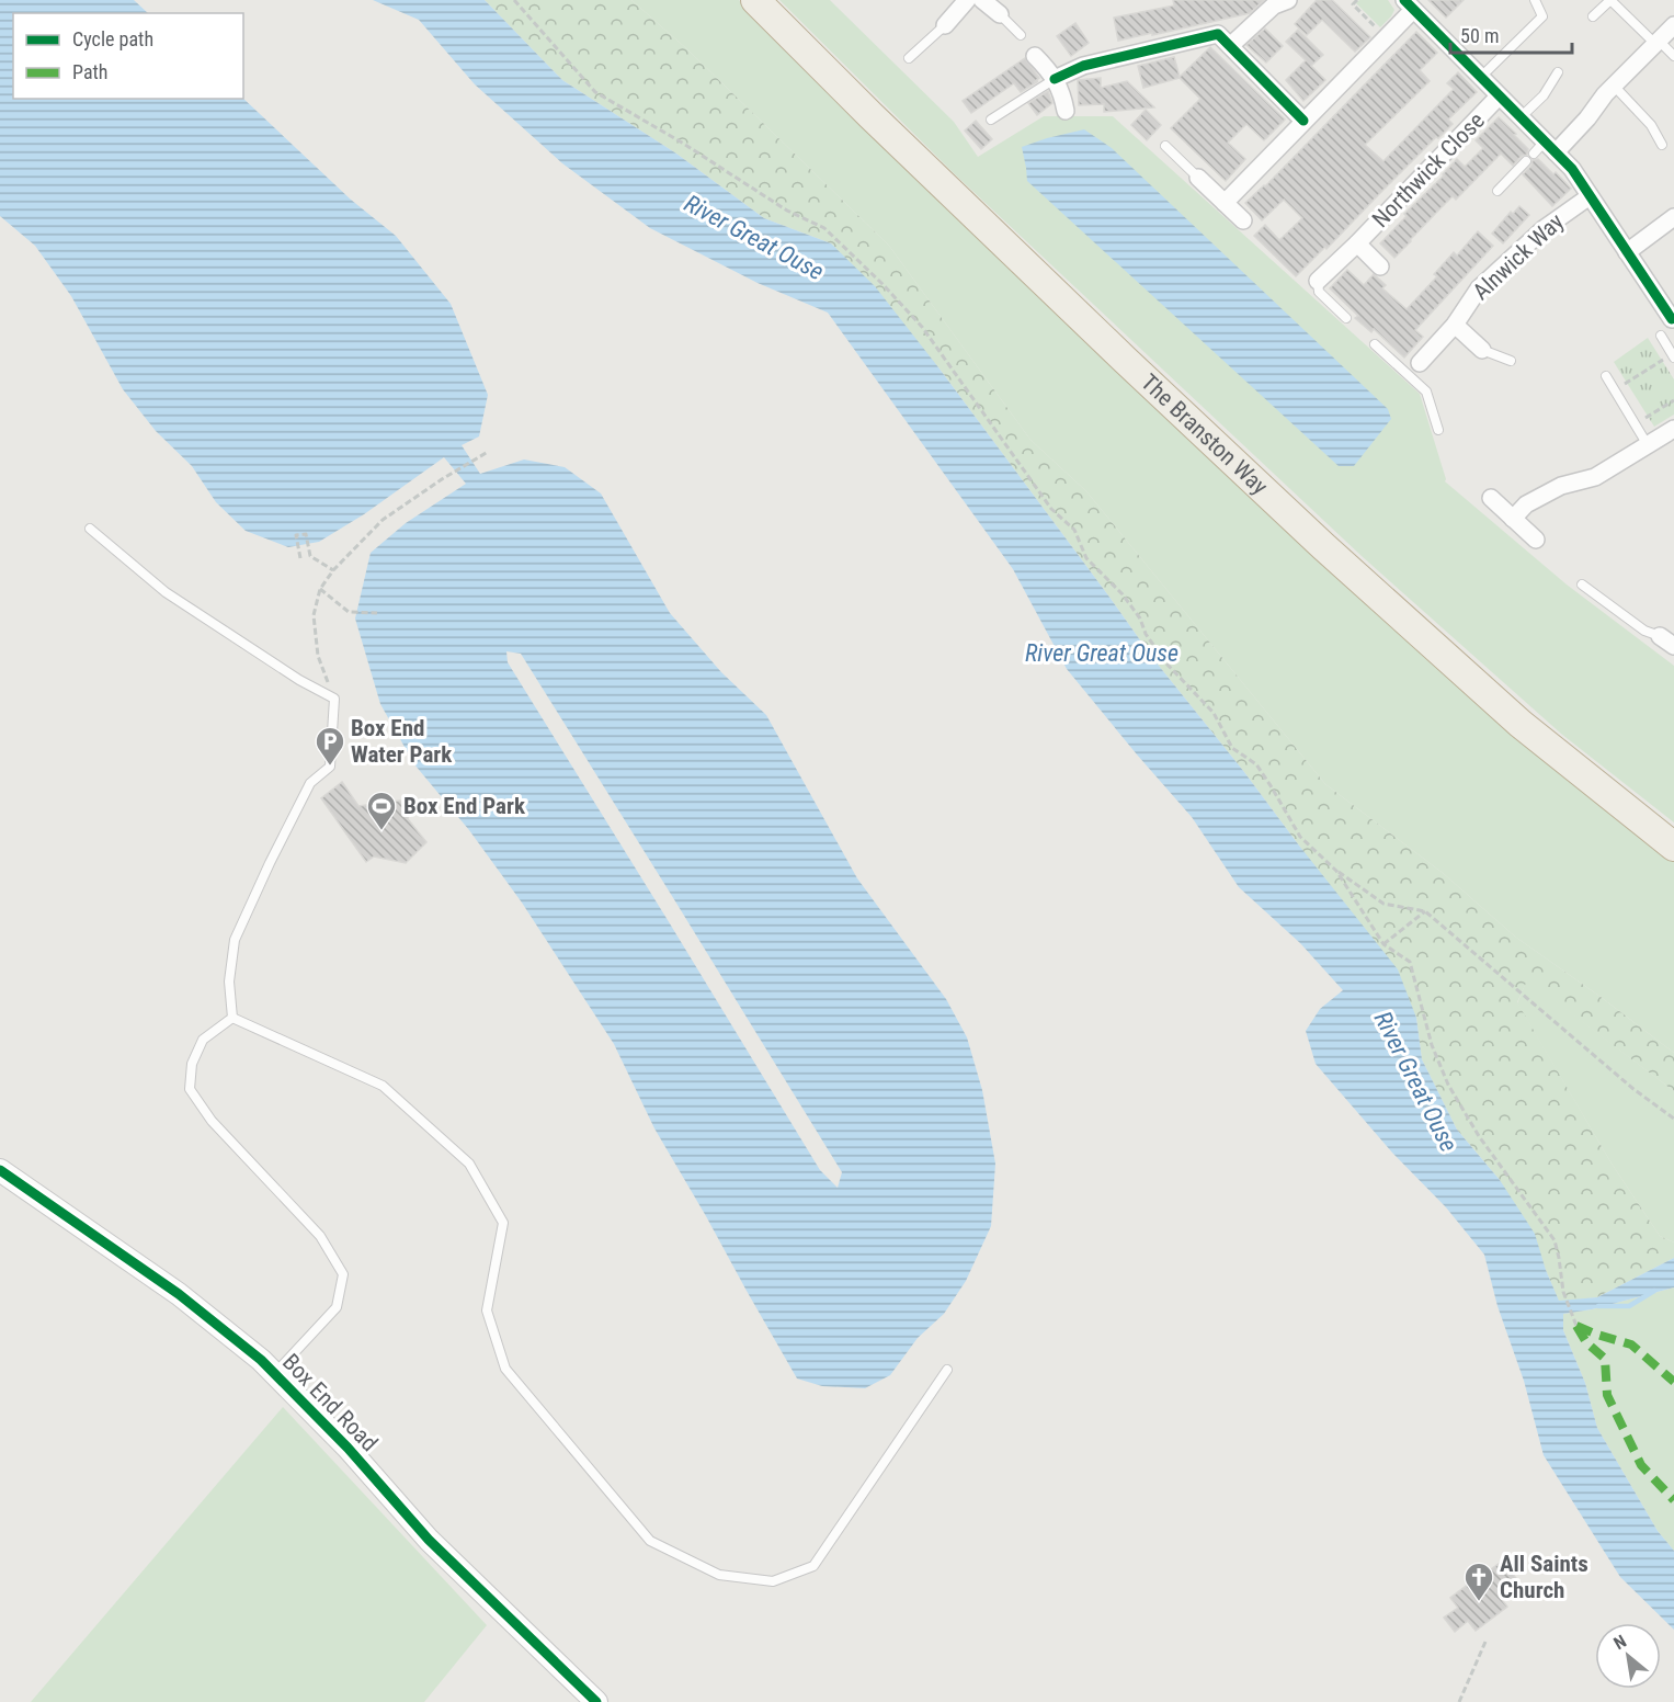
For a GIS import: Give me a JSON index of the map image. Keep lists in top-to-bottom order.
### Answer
{
  "streets": {
    "highway": ["The Branston Way"],
    "street": ["Northwick Close", "Alnwick Way", "Box End Road"]
  },
  "water": ["River Great Ouse"],
  "places": {
    "parking": ["Box End Water Park"],
    "sports": ["Box End Park"],
    "church": ["All Saints Church"]
  },
  "legend": ["Cycle path", "Path"],
  "scale_bar": "50 m",
  "north": "top left"
}
